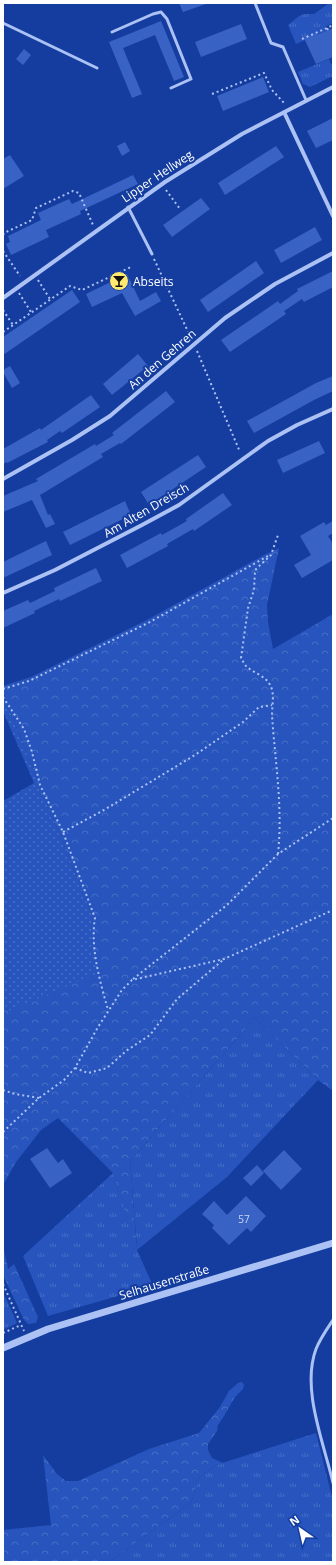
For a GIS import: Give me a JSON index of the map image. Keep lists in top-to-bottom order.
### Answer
{
  "streets": {
    "street": [
      "Lipper Hellweg",
      "An den Gehren",
      "Am Alten Dreisch",
      "Selhausenstraße"
    ]
  },
  "places": {
    "bar": ["Abseits"]
  },
  "house_numbers": ["57"],
  "north": "top left"
}
